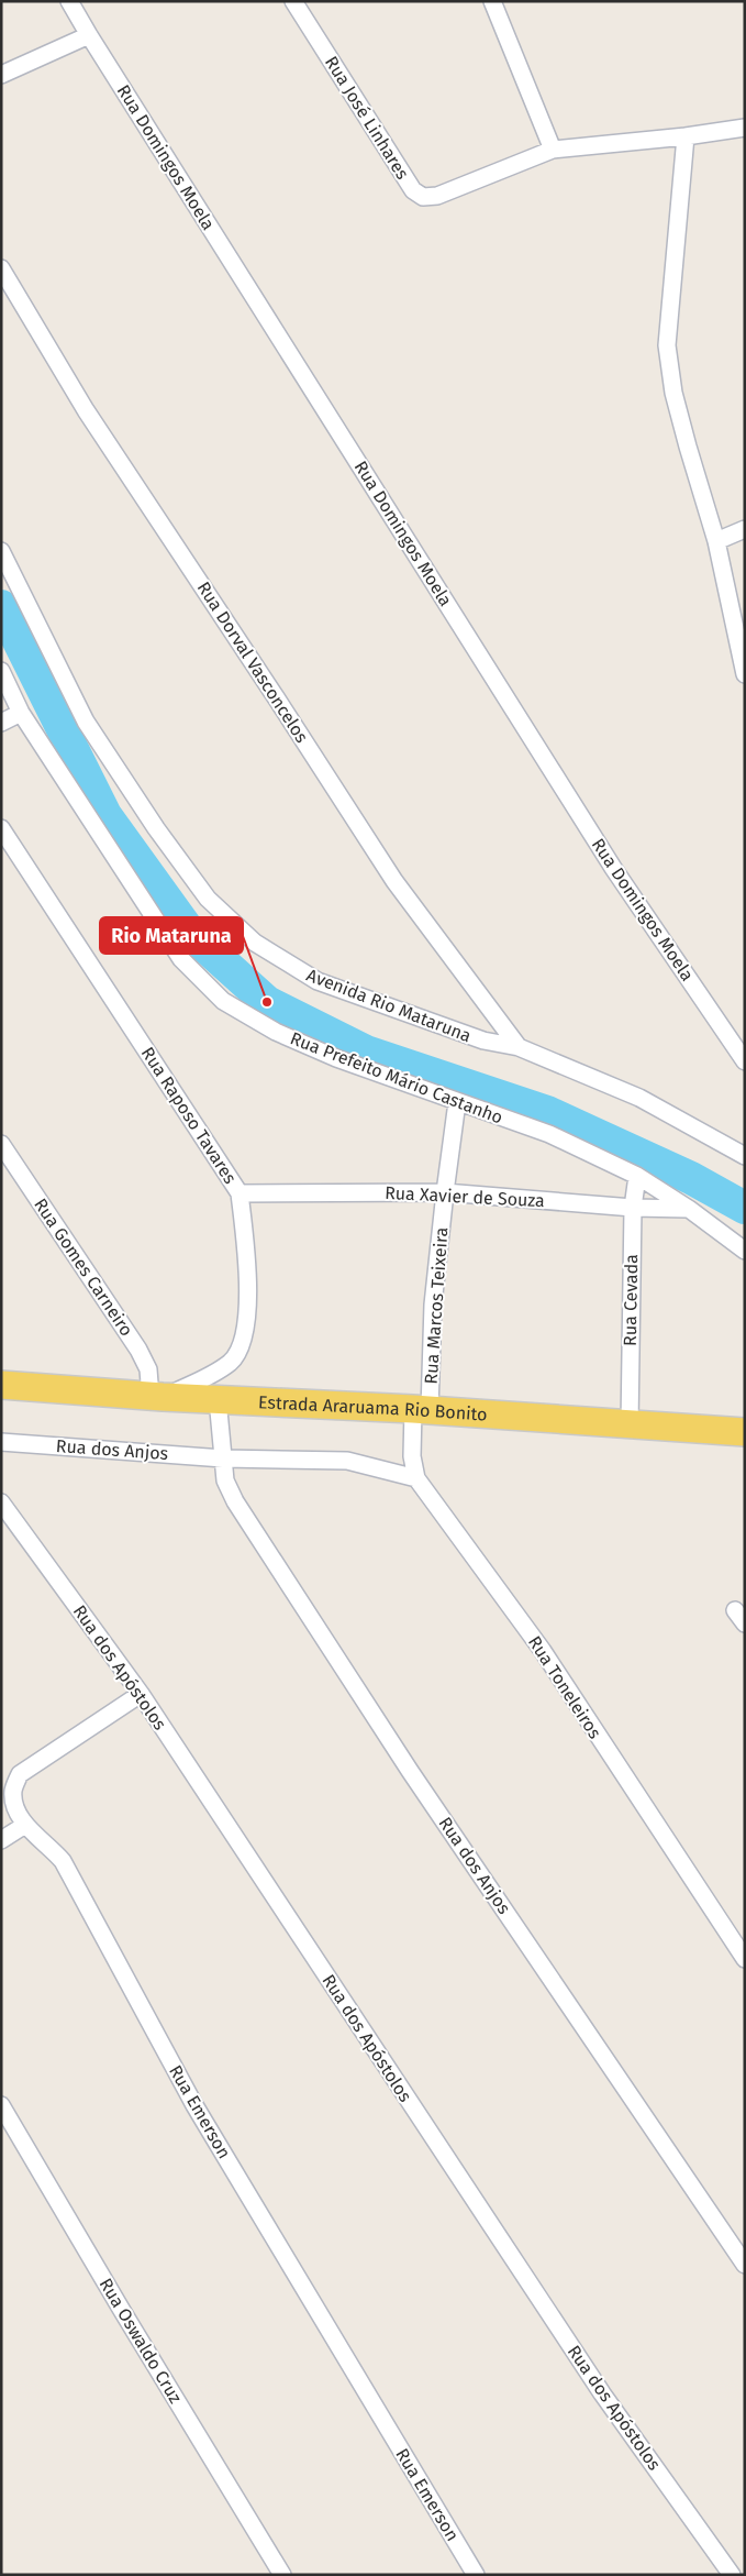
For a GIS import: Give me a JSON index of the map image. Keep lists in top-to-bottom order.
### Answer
{
  "streets": {
    "main road": ["Estrada Araruama Rio Bonito"],
    "street": [
      "Rua José Linhares",
      "Rua Domingos Moela",
      "Rua Dorval Vasconcelos",
      "Avenida Rio Mataruna",
      "Rua Prefeito Mário Castanho",
      "Rua Raposo Tavares",
      "Rua Xavier de Souza",
      "Rua Gomes Carneiro",
      "Rua Cevada",
      "Rua Marcos Teixeira",
      "Rua dos Anjos",
      "Rua dos Apóstolos",
      "Rua Toneleiros",
      "Rua Emerson",
      "Rua Oswaldo Cruz"
    ]
  },
  "crossings": [
    ["Rua Dorval Vasconcelos", "Avenida Rio Mataruna"],
    ["Rua Prefeito Mário Castanho", "Rua Xavier de Souza"],
    ["Rua Prefeito Mário Castanho", "Rua Cevada"],
    ["Rua Prefeito Mário Castanho", "Rua Marcos Teixeira"],
    ["Rua Raposo Tavares", "Rua Xavier de Souza"],
    ["Rua Raposo Tavares", "Rua Gomes Carneiro"],
    ["Rua Raposo Tavares", "Estrada Araruama Rio Bonito"],
    ["Rua Xavier de Souza", "Rua Cevada"],
    ["Rua Xavier de Souza", "Rua Marcos Teixeira"],
    ["Rua Gomes Carneiro", "Estrada Araruama Rio Bonito"],
    ["Rua Cevada", "Estrada Araruama Rio Bonito"],
    ["Rua Marcos Teixeira", "Estrada Araruama Rio Bonito"],
    ["Rua Marcos Teixeira", "Rua Toneleiros"],
    ["Estrada Araruama Rio Bonito", "Rua dos Anjos"],
    ["Estrada Araruama Rio Bonito", "Rua Toneleiros"],
    ["Rua dos Apóstolos", "Rua Emerson"]
  ],
  "places": ["Rio Mataruna"]
}
